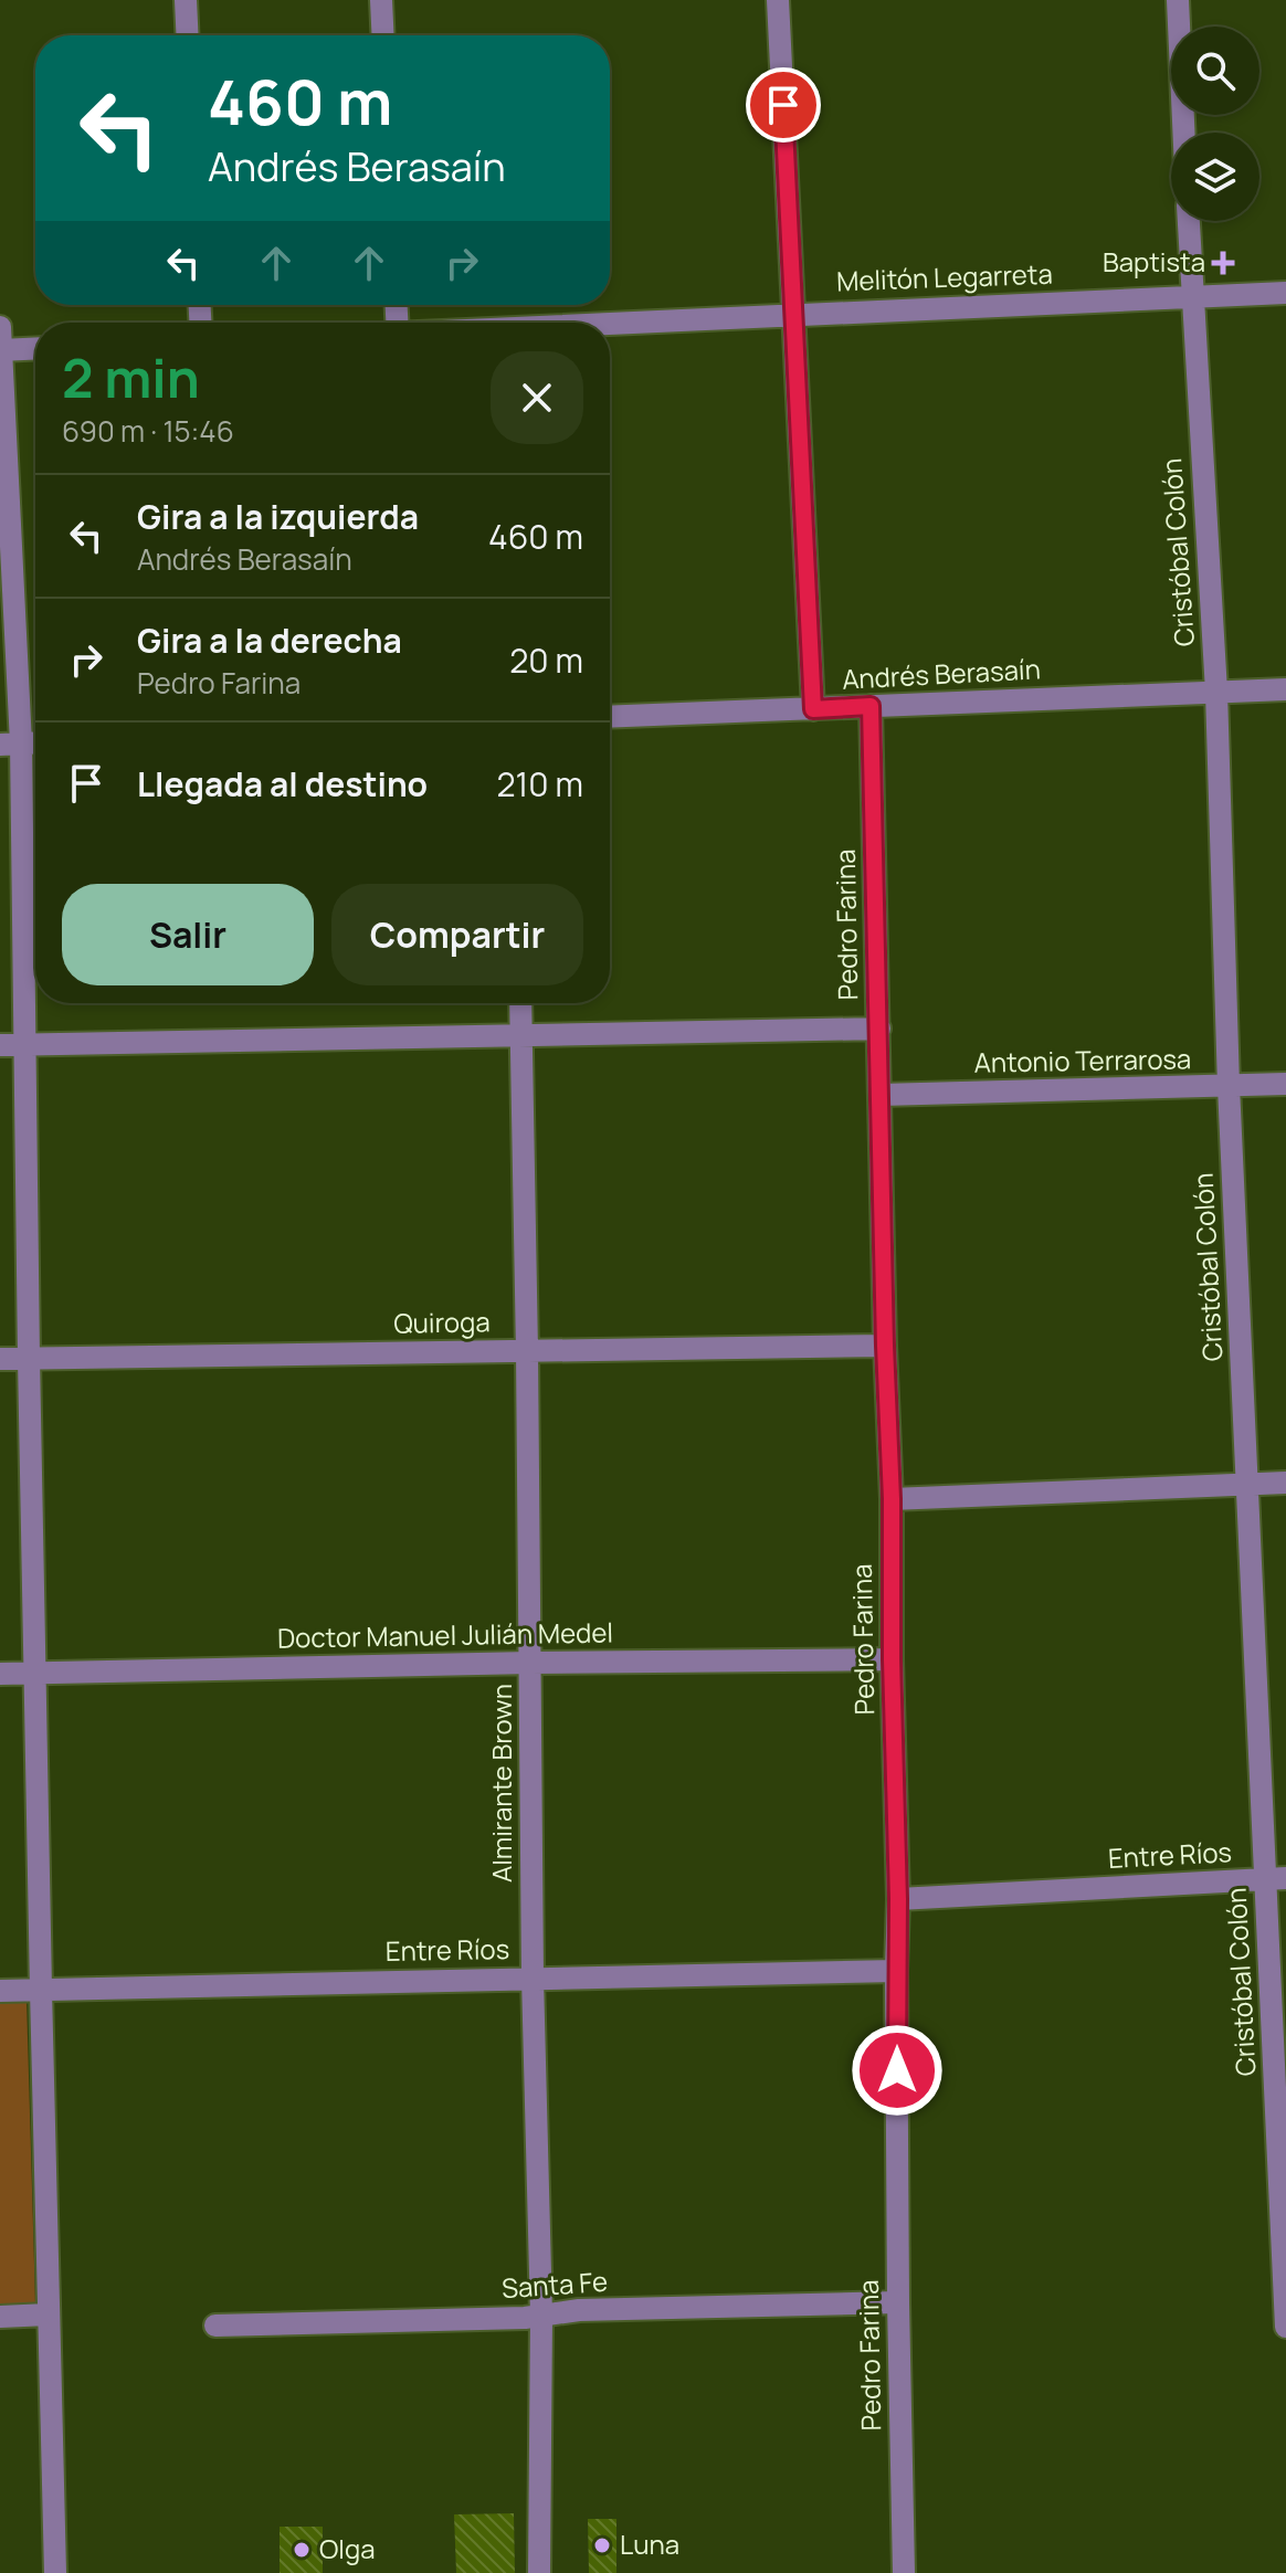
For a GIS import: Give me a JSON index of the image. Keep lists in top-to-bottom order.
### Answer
{
  "streets": {
    "street": [
      "Melitón Legarreta",
      "Cristóbal Colón",
      "Andrés Berasaín",
      "Pedro Farina",
      "Antonio Terrarosa",
      "Quiroga",
      "Doctor Manuel Julián Medel",
      "Almirante Brown",
      "Entre Ríos",
      "Santa Fe"
    ]
  },
  "crossings": [
    ["Melitón Legarreta", "Cristóbal Colón"],
    ["Cristóbal Colón", "Andrés Berasaín"],
    ["Cristóbal Colón", "Antonio Terrarosa"],
    ["Cristóbal Colón", "Entre Ríos"],
    ["Andrés Berasaín", "Pedro Farina"],
    ["Pedro Farina", "Antonio Terrarosa"],
    ["Pedro Farina", "Quiroga"],
    ["Pedro Farina", "Doctor Manuel Julián Medel"],
    ["Pedro Farina", "Entre Ríos"],
    ["Pedro Farina", "Santa Fe"],
    ["Quiroga", "Almirante Brown"],
    ["Doctor Manuel Julián Medel", "Almirante Brown"],
    ["Almirante Brown", "Entre Ríos"],
    ["Almirante Brown", "Santa Fe"]
  ],
  "places": {
    "health": ["Baptista"],
    "other": ["Luna", "Olga"]
  },
  "page": {
    "turn": ["460 m", "Andrés Berasaín"],
    "heading": ["2 min", "690 m · 15:46"],
    "list": [
      {
        "name": "Gira a la izquierda",
        "note": "Andrés Berasaín",
        "value": "460 m"
      },
      {
        "name": "Gira a la derecha",
        "note": "Pedro Farina",
        "value": "20 m"
      },
      {
        "name": "Llegada al destino",
        "value": "210 m"
      }
    ],
    "buttons": ["Salir", "Compartir"]
  }
}
